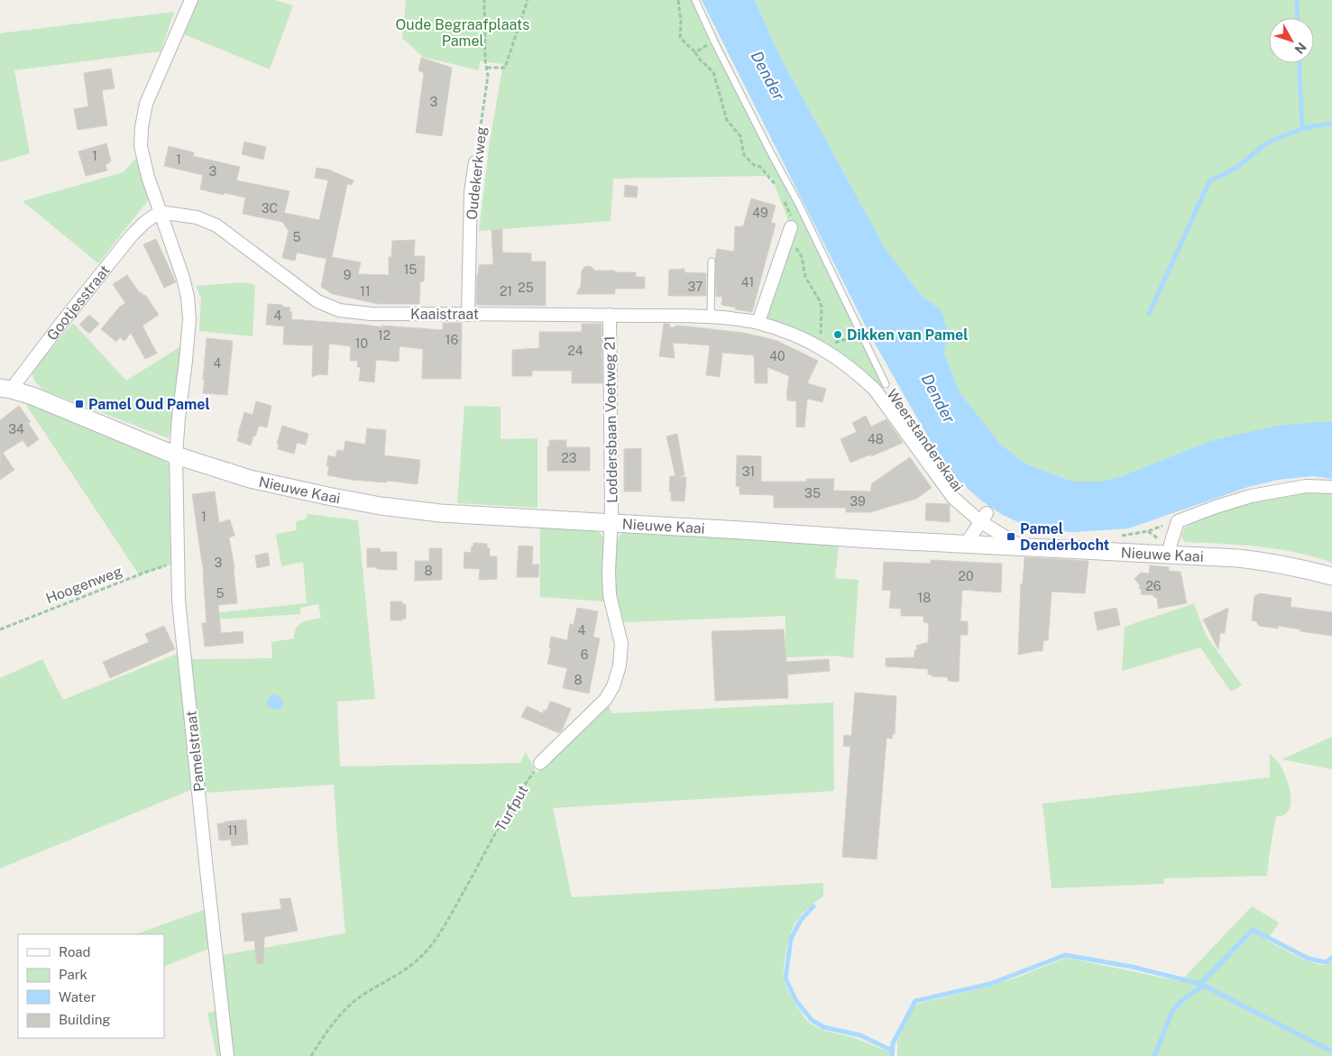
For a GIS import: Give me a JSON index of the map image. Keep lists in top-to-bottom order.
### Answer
{
  "streets": {
    "main road": ["Nieuwe Kaai"],
    "street": [
      "Oudekerkweg",
      "Gootjesstraat",
      "Kaaistraat",
      "Loddersbaan Voetweg 21",
      "Pamelstraat"
    ],
    "lane": ["Weerstanderskaai"],
    "path": ["Hoogenweg", "Turfput"]
  },
  "crossings": [
    ["Oudekerkweg", "Kaaistraat"],
    ["Gootjesstraat", "Kaaistraat"],
    ["Gootjesstraat", "Nieuwe Kaai"],
    ["Gootjesstraat", "Pamelstraat"],
    ["Kaaistraat", "Loddersbaan Voetweg 21"],
    ["Kaaistraat", "Nieuwe Kaai"],
    ["Kaaistraat", "Pamelstraat"],
    ["Loddersbaan Voetweg 21", "Nieuwe Kaai"],
    ["Nieuwe Kaai", "Pamelstraat"],
    ["Hoogenweg", "Pamelstraat"]
  ],
  "water": ["Dender"],
  "parks": ["Oude Begraafplaats Pamel"],
  "places": {
    "other": ["Dikken van Pamel"],
    "transit": ["Pamel Oud Pamel", "Pamel Denderbocht"]
  },
  "house_numbers": [
    "3",
    "1",
    "1",
    "3",
    "3C",
    "49",
    "5",
    "15",
    "9",
    "41",
    "37",
    "25",
    "11",
    "21",
    "4",
    "12",
    "16",
    "10",
    "24",
    "40",
    "4",
    "34",
    "48",
    "23",
    "31",
    "35",
    "39",
    "1",
    "3",
    "8",
    "20",
    "26",
    "5",
    "18",
    "4",
    "6",
    "8",
    "11"
  ],
  "legend": [
    "Road",
    "Park",
    "Water",
    "Building"
  ],
  "north": "bottom right"
}
